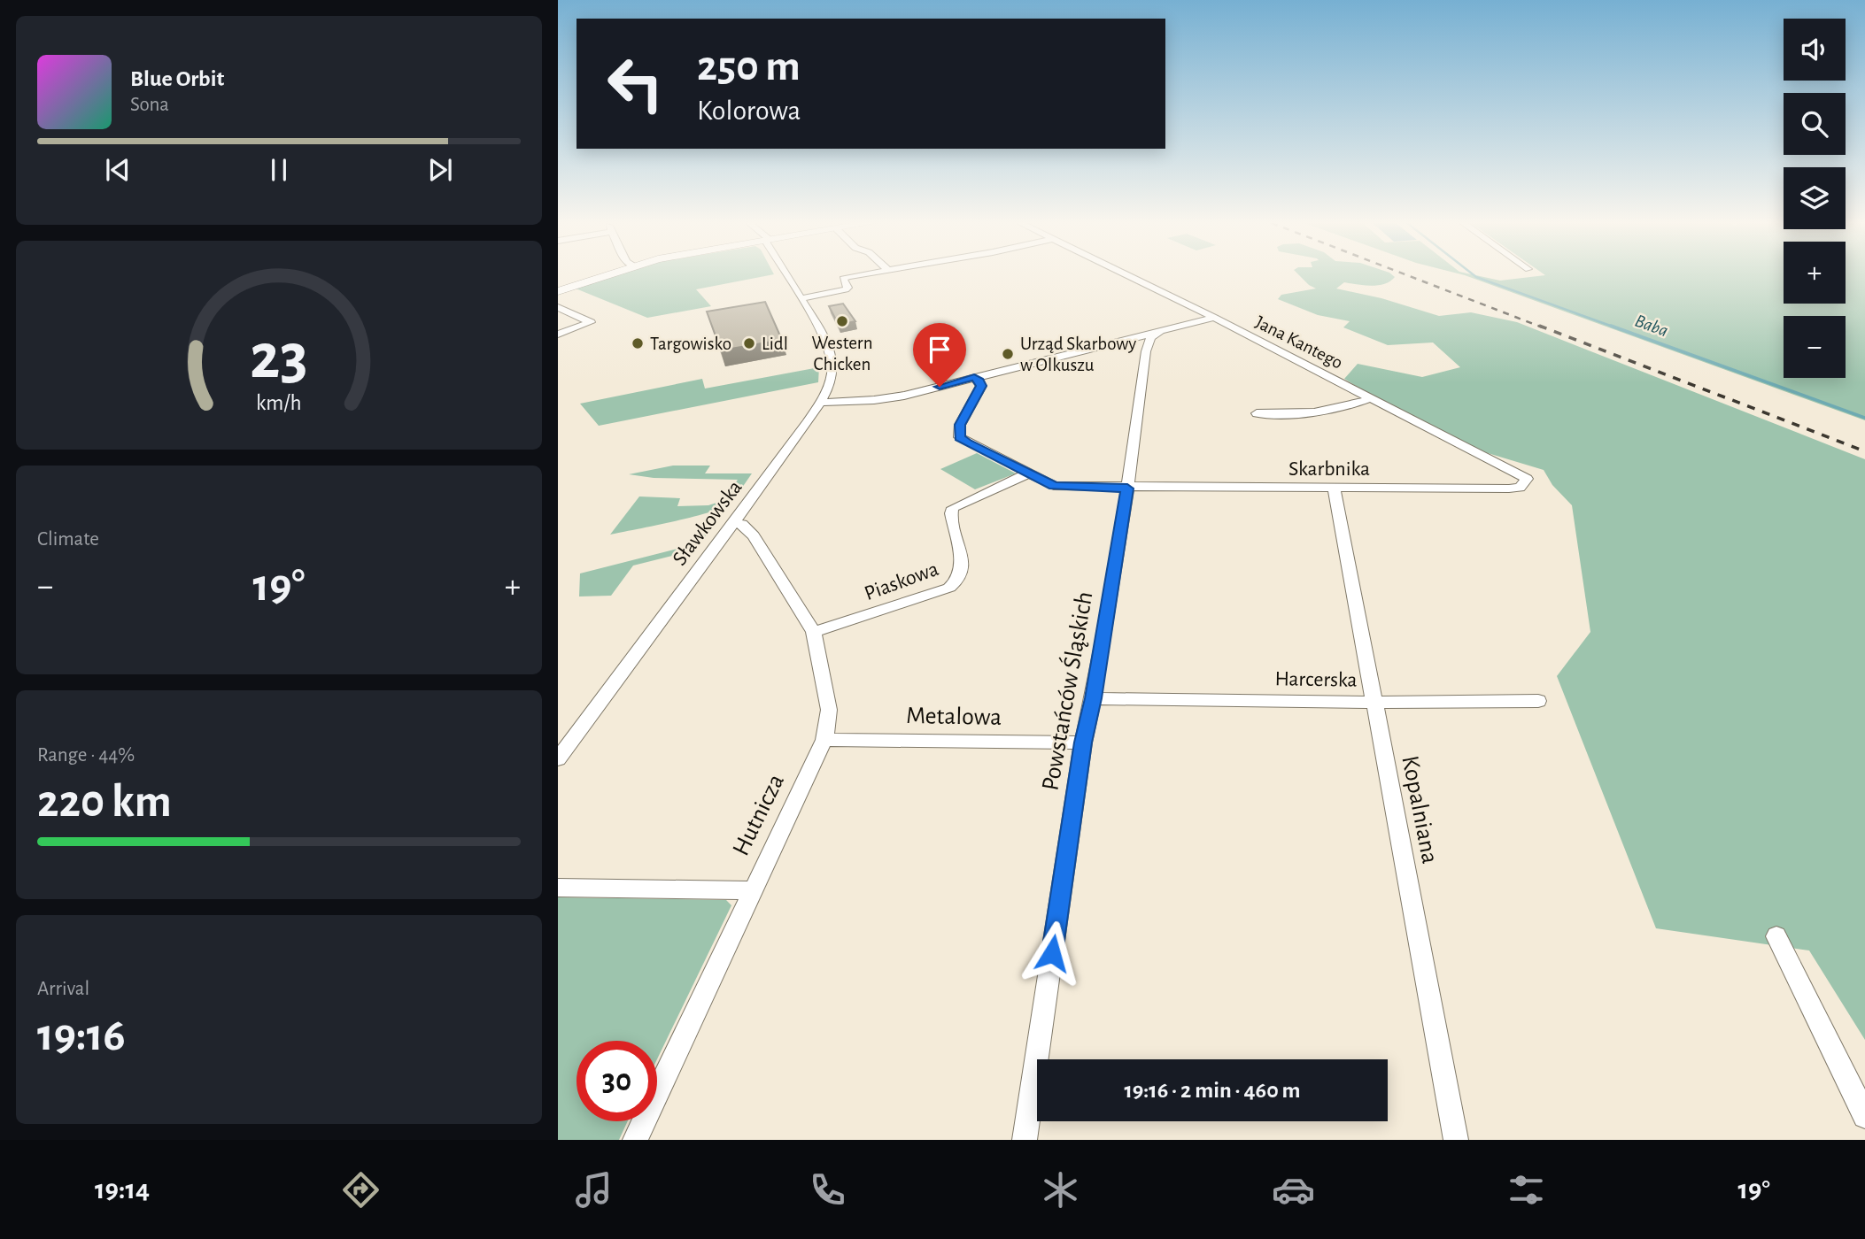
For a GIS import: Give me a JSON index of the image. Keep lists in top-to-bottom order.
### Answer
{
  "streets": {
    "street": [
      "Jana Kantego",
      "Skarbnika",
      "Sławkowska",
      "Piaskowa",
      "Harcerska",
      "Powstańców Śląskich",
      "Metalowa",
      "Kopalniana",
      "Hutnicza"
    ]
  },
  "crossings": [
    ["Jana Kantego", "Skarbnika"],
    ["Skarbnika", "Piaskowa"],
    ["Skarbnika", "Powstańców Śląskich"],
    ["Skarbnika", "Kopalniana"],
    ["Sławkowska", "Hutnicza"],
    ["Piaskowa", "Hutnicza"],
    ["Harcerska", "Powstańców Śląskich"],
    ["Harcerska", "Kopalniana"],
    ["Powstańców Śląskich", "Metalowa"],
    ["Metalowa", "Hutnicza"]
  ],
  "water": ["Baba"],
  "places": [
    "Western Chicken",
    "Targowisko",
    "Lidl",
    "Urząd Skarbowy w Olkuszu"
  ],
  "page": {
    "map_buttons": ["+", "−"],
    "turn": ["250 m", "Kolorowa"],
    "song": ["Blue Orbit", "Sona"],
    "tile": [
      "Climate",
      ["Range · 44%", "220 km"],
      ["Arrival", "19:16"]
    ],
    "heat": ["−", "19°", "+"],
    "limit": "30",
    "trip": "19:16 · 2 min · 460 m",
    "tabs": ["19:14", "19°"],
    "gauge": ["23", "km/h"]
  }
}
